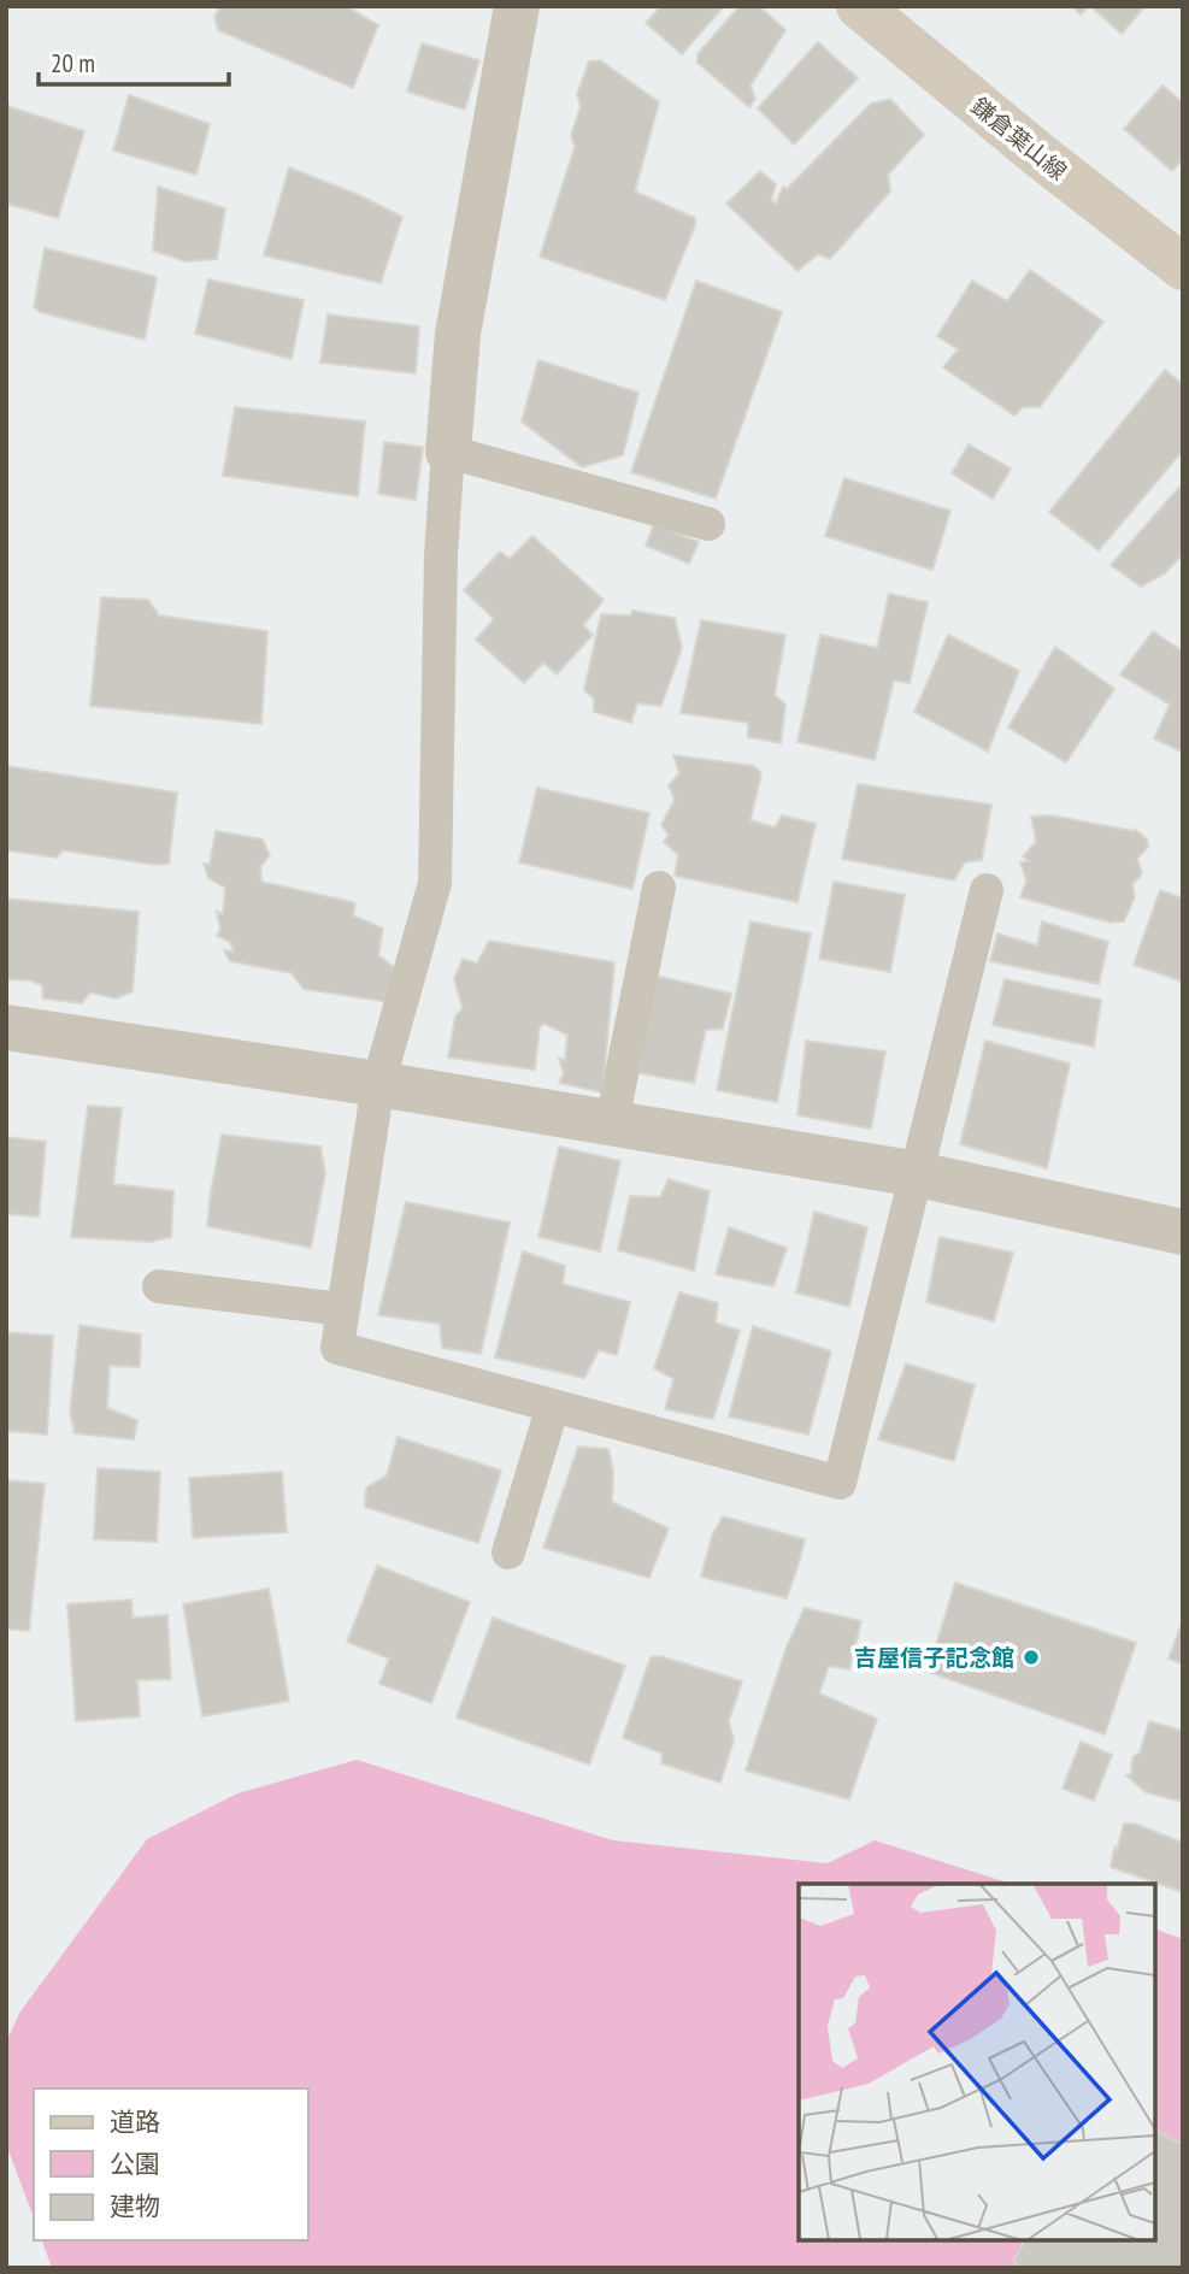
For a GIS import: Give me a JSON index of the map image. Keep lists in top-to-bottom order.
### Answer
{
  "streets": {
    "main road": ["鎌倉葉山線"]
  },
  "places": ["吉屋信子記念館"],
  "legend": ["道路", "公園", "建物"],
  "scale_bar": "20 m"
}
